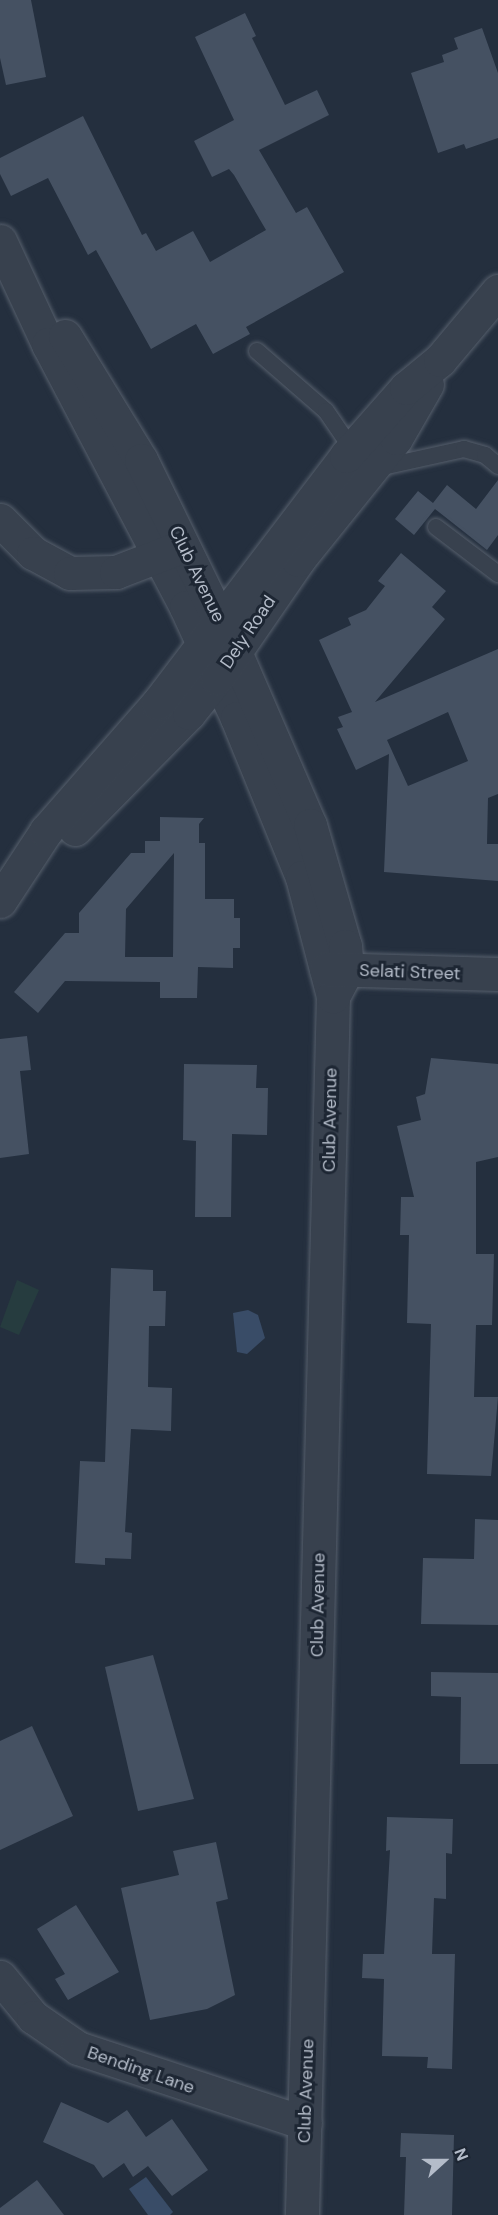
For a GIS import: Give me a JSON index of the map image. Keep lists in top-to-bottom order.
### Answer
{
  "streets": {
    "street": [
      "Club Avenue",
      "Dely Road",
      "Selati Street",
      "Bending Lane"
    ]
  },
  "crossings": [
    ["Club Avenue", "Dely Road"],
    ["Club Avenue", "Selati Street"],
    ["Club Avenue", "Bending Lane"]
  ],
  "north": "right"
}
